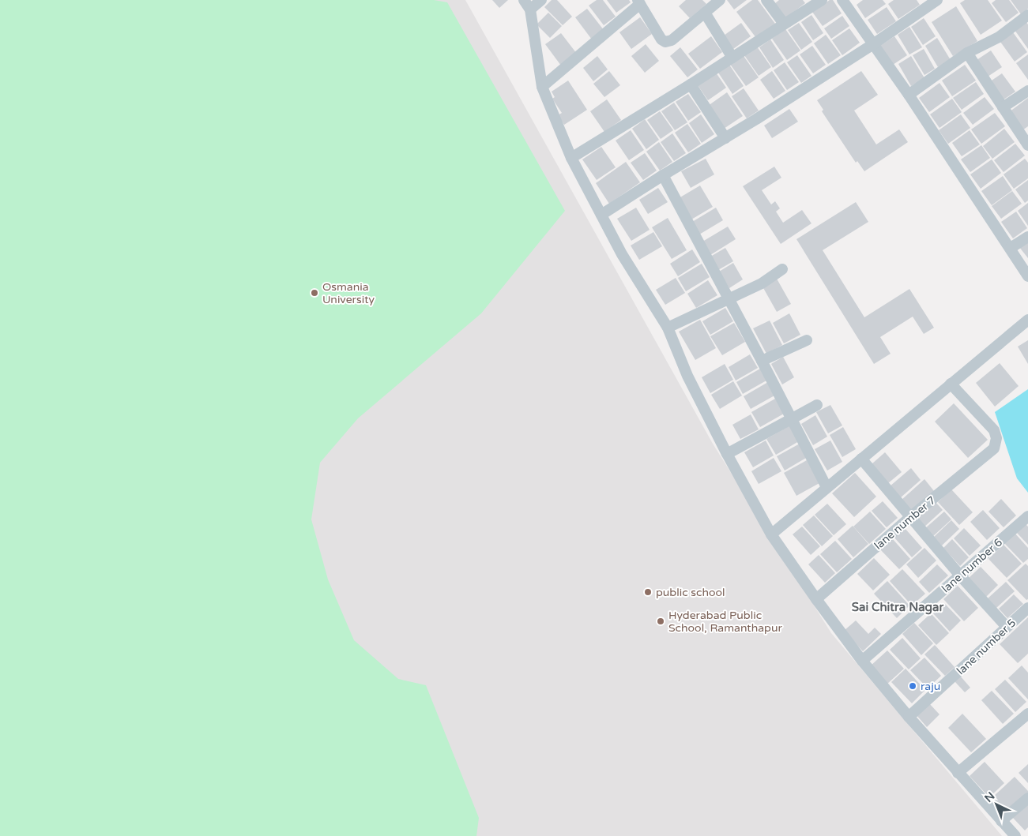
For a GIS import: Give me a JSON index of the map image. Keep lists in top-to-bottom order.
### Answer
{
  "streets": {
    "street": ["lane number 7", "lane number 6", "lane number 5"]
  },
  "districts": ["Sai Chitra Nagar"],
  "places": [
    "Osmania University",
    "public school",
    "Hyderabad Public School, Ramanthapur",
    "raju"
  ],
  "north": "top left"
}
